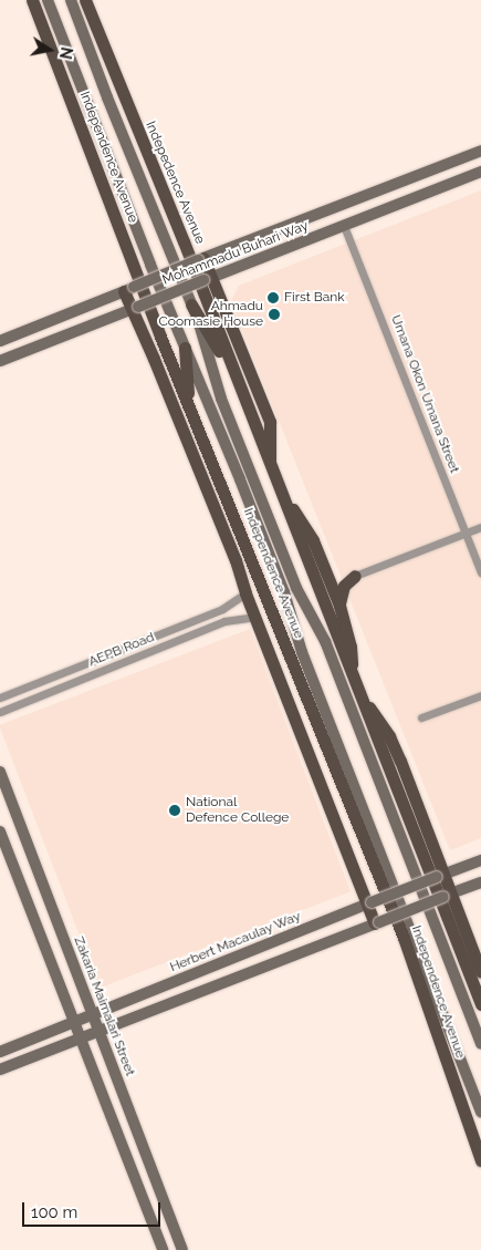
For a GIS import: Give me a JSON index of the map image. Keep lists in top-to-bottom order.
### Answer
{
  "streets": {
    "main road": [
      "Independence Avenue",
      "Indepedence Avenue",
      "Mohammadu Buhari Way",
      "Herbert Macaulay Way",
      "Zakaria Maimalari Street"
    ],
    "street": ["Umana Okon Umana Street", "AEPB Road"]
  },
  "crossings": [
    ["Mohammadu Buhari Way", "Umana Okon Umana Street"],
    ["Herbert Macaulay Way", "Zakaria Maimalari Street"]
  ],
  "places": ["First Bank", "Ahmadu Coomasie House", "National Defence College"],
  "scale_bar": "100 m",
  "north": "right"
}
